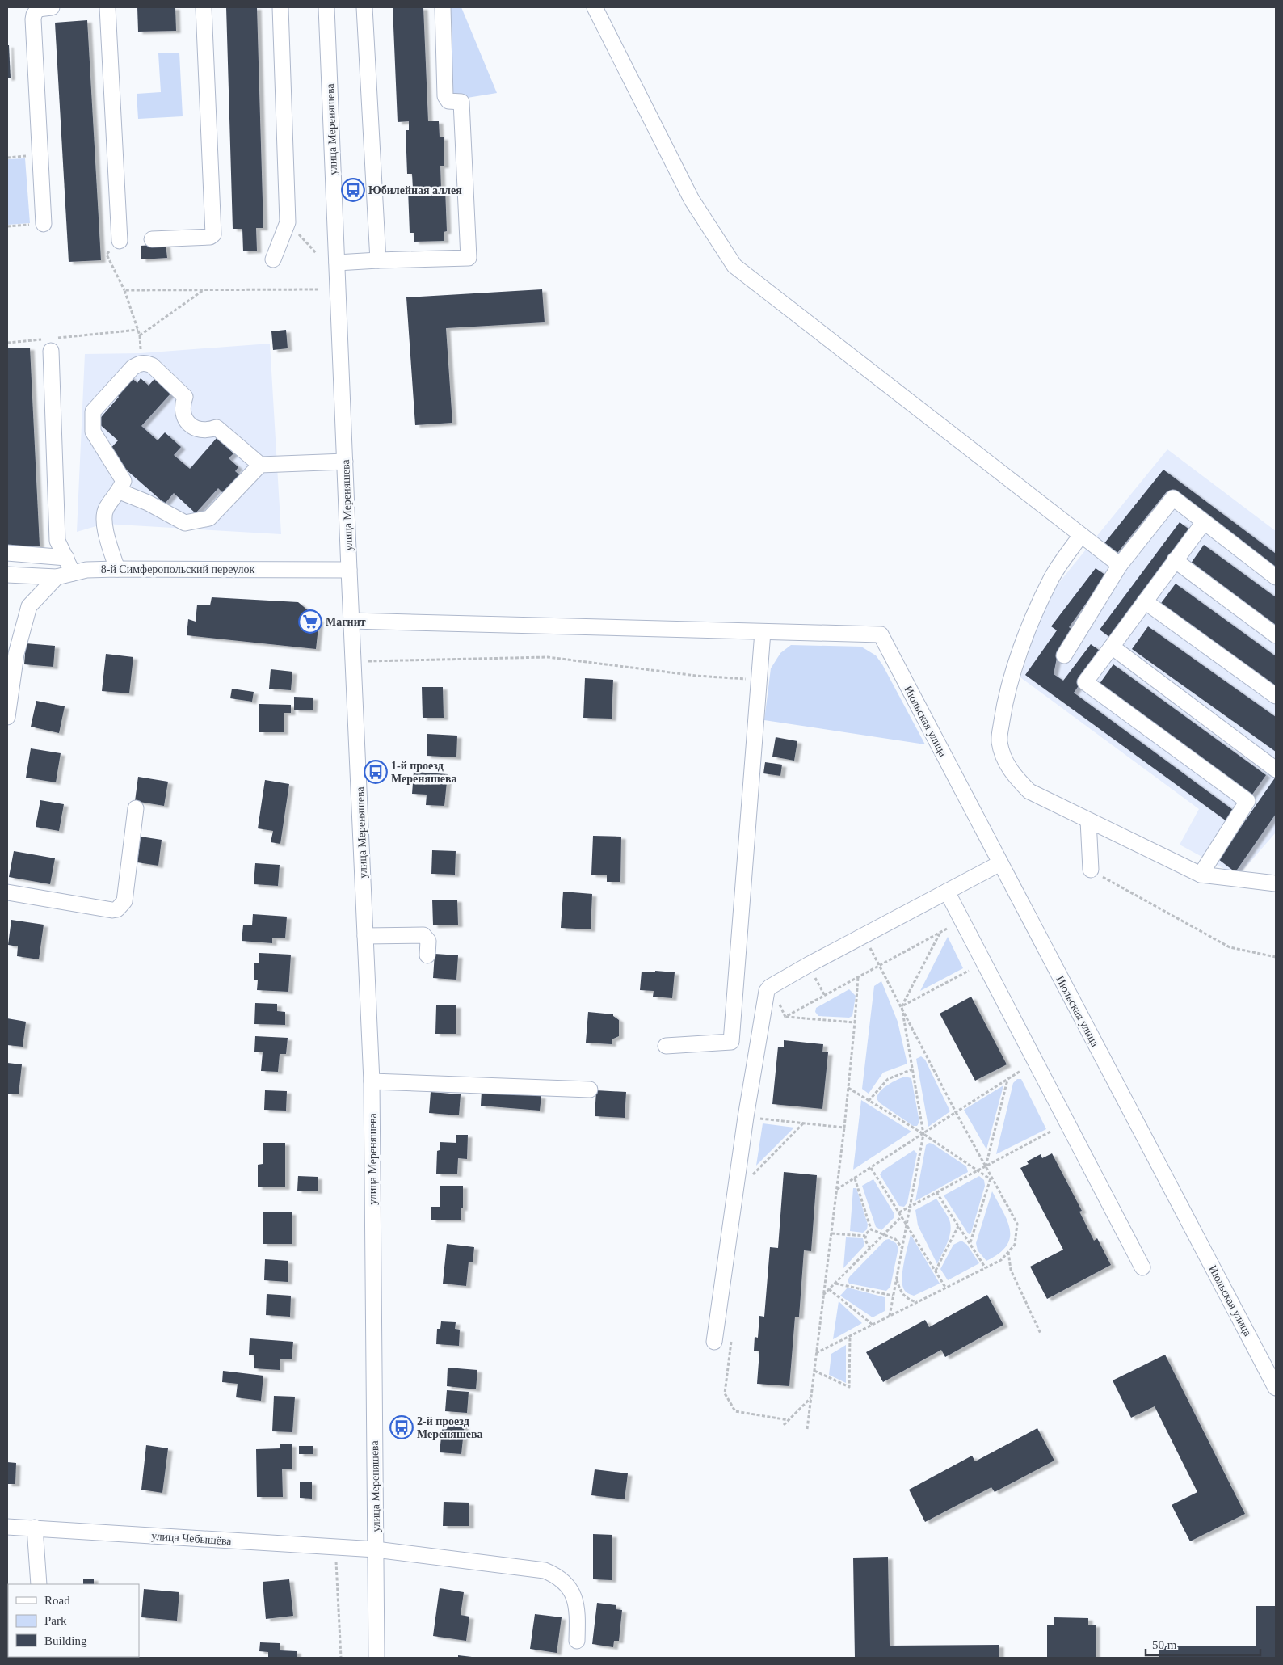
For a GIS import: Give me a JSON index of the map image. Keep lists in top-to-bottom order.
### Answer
{
  "streets": {
    "street": [
      "улица Мереняшева",
      "8-й Симферопольский переулок",
      "Июльская улица",
      "улица Чебышёва"
    ]
  },
  "crossings": [
    ["улица Мереняшева", "8-й Симферопольский переулок"],
    ["улица Мереняшева", "улица Чебышёва"]
  ],
  "places": {
    "bus stop": ["Юбилейная аллея", "1-й проезд Мереняшева", "2-й проезд Мереняшева"],
    "supermarket": ["Магнит"]
  },
  "legend": ["Road", "Park", "Building"],
  "scale_bar": "50 m"
}
